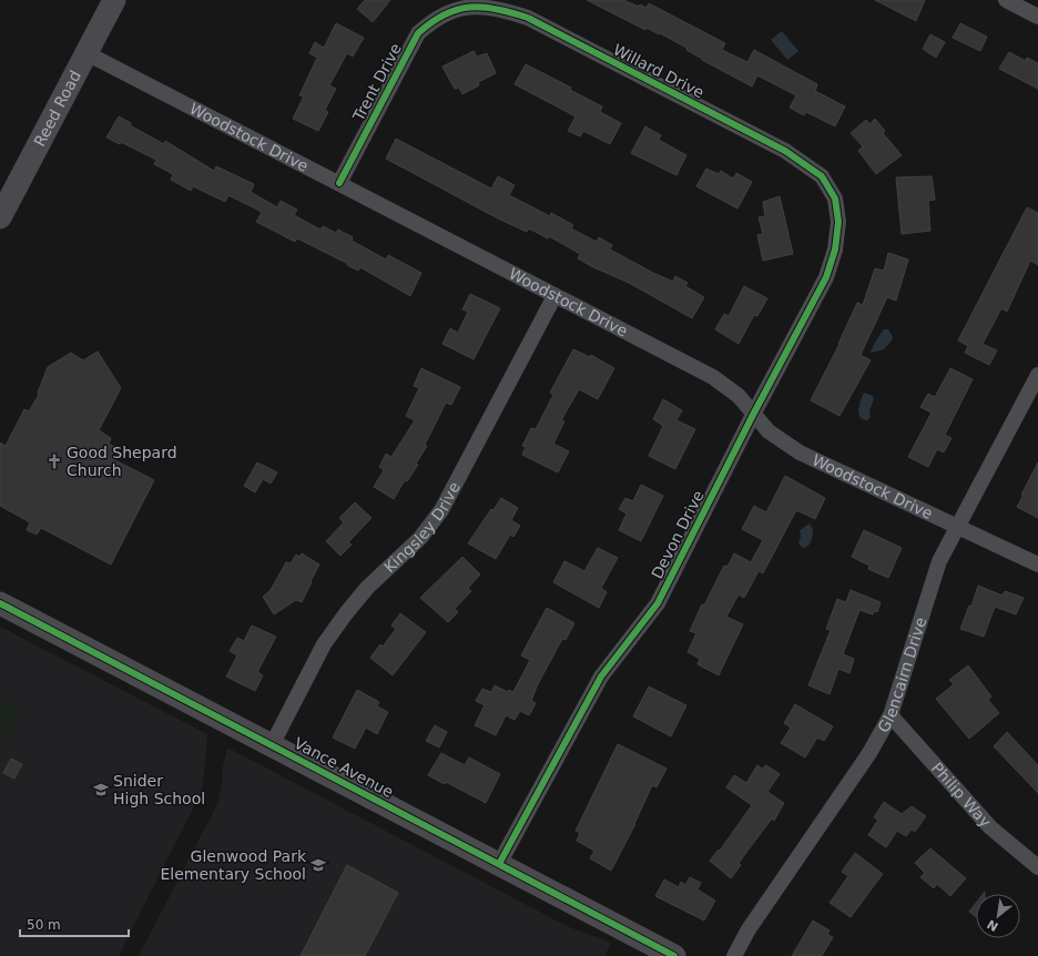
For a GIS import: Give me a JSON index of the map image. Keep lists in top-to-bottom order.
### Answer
{
  "streets": {
    "street": [
      "Willard Drive",
      "Trent Drive",
      "Reed Road",
      "Woodstock Drive",
      "Kingsley Drive",
      "Devon Drive",
      "Glencairn Drive",
      "Vance Avenue",
      "Philip Way"
    ]
  },
  "crossings": [
    ["Willard Drive", "Trent Drive"],
    ["Willard Drive", "Devon Drive"],
    ["Trent Drive", "Woodstock Drive"],
    ["Reed Road", "Woodstock Drive"],
    ["Woodstock Drive", "Kingsley Drive"],
    ["Woodstock Drive", "Devon Drive"],
    ["Woodstock Drive", "Glencairn Drive"],
    ["Kingsley Drive", "Vance Avenue"],
    ["Devon Drive", "Vance Avenue"],
    ["Glencairn Drive", "Philip Way"]
  ],
  "places": {
    "church": ["Good Shepard Church"],
    "school or university": ["Snider High School", "Glenwood Park Elementary School"]
  },
  "scale_bar": "50 m",
  "north": "bottom left"
}
